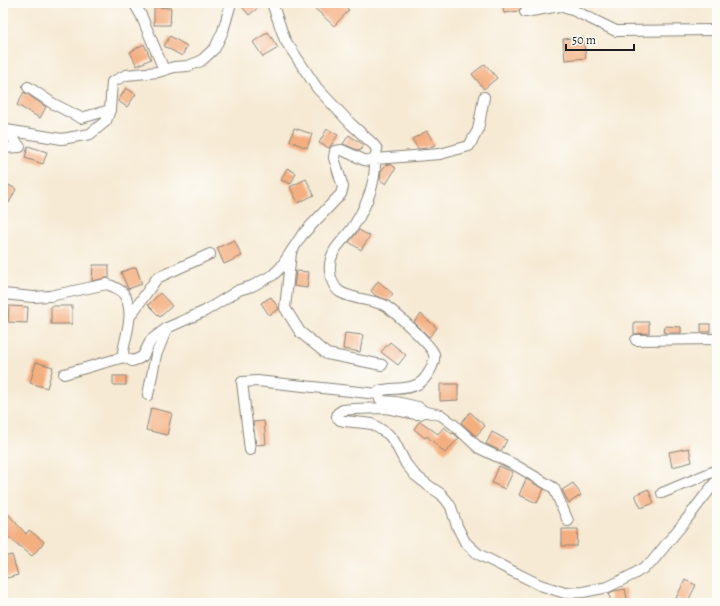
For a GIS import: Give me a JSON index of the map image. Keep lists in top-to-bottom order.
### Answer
{
  "scale_bar": "50 m"
}
